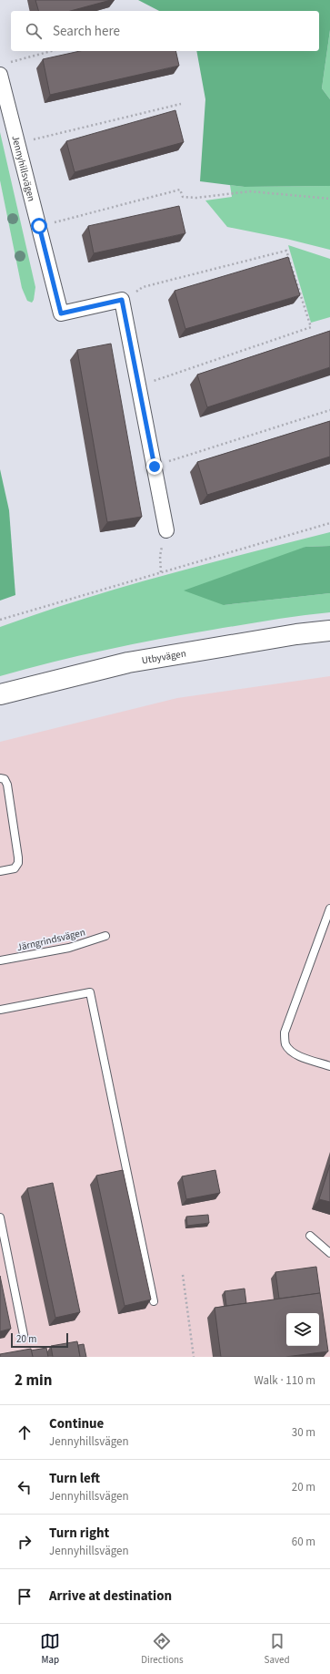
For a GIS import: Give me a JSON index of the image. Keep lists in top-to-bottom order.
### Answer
{
  "streets": {
    "main road": ["Utbyvägen"],
    "street": ["Jennyhillsvägen"],
    "lane": ["Järngrindsvägen"]
  },
  "scale_bar": "20 m",
  "page": {
    "search": "Search here",
    "scale": "20 m",
    "heading": ["2 min", "Walk · 110 m"],
    "list": [
      ["Continue", "Jennyhillsvägen", "30 m"],
      ["Turn left", "Jennyhillsvägen", "20 m"],
      ["Turn right", "Jennyhillsvägen", "60 m"],
      "Arrive at destination"
    ],
    "nav": ["Map", "Directions", "Saved"]
  }
}
